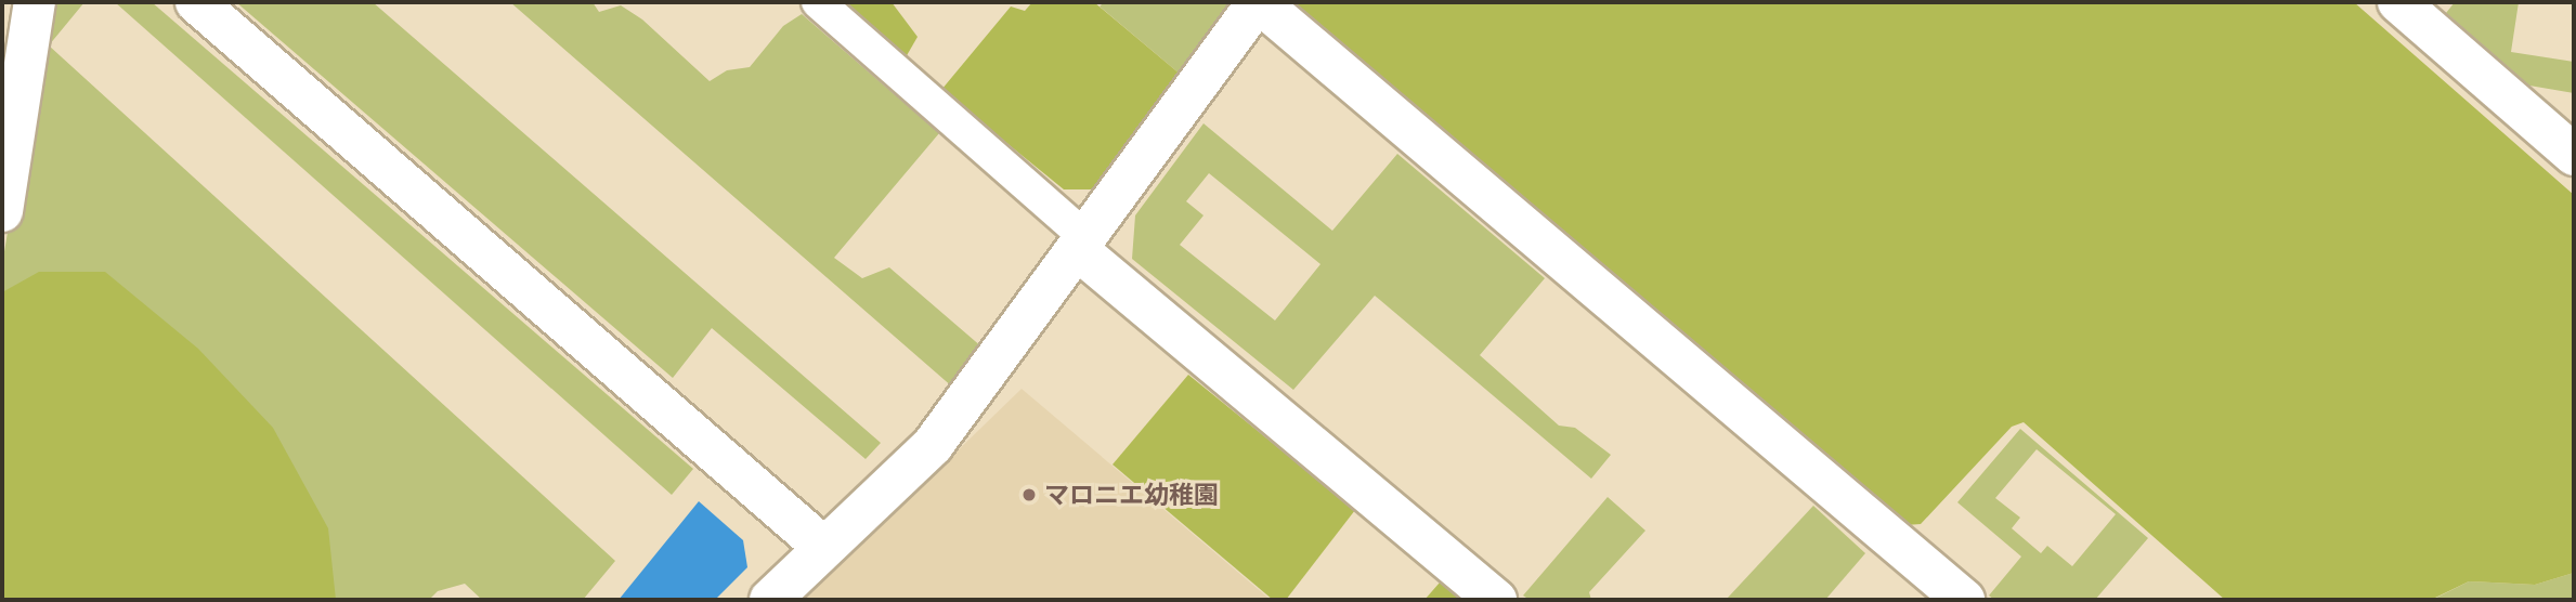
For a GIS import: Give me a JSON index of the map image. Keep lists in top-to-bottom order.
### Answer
{
  "places": ["マロニエ幼稚園"]
}
